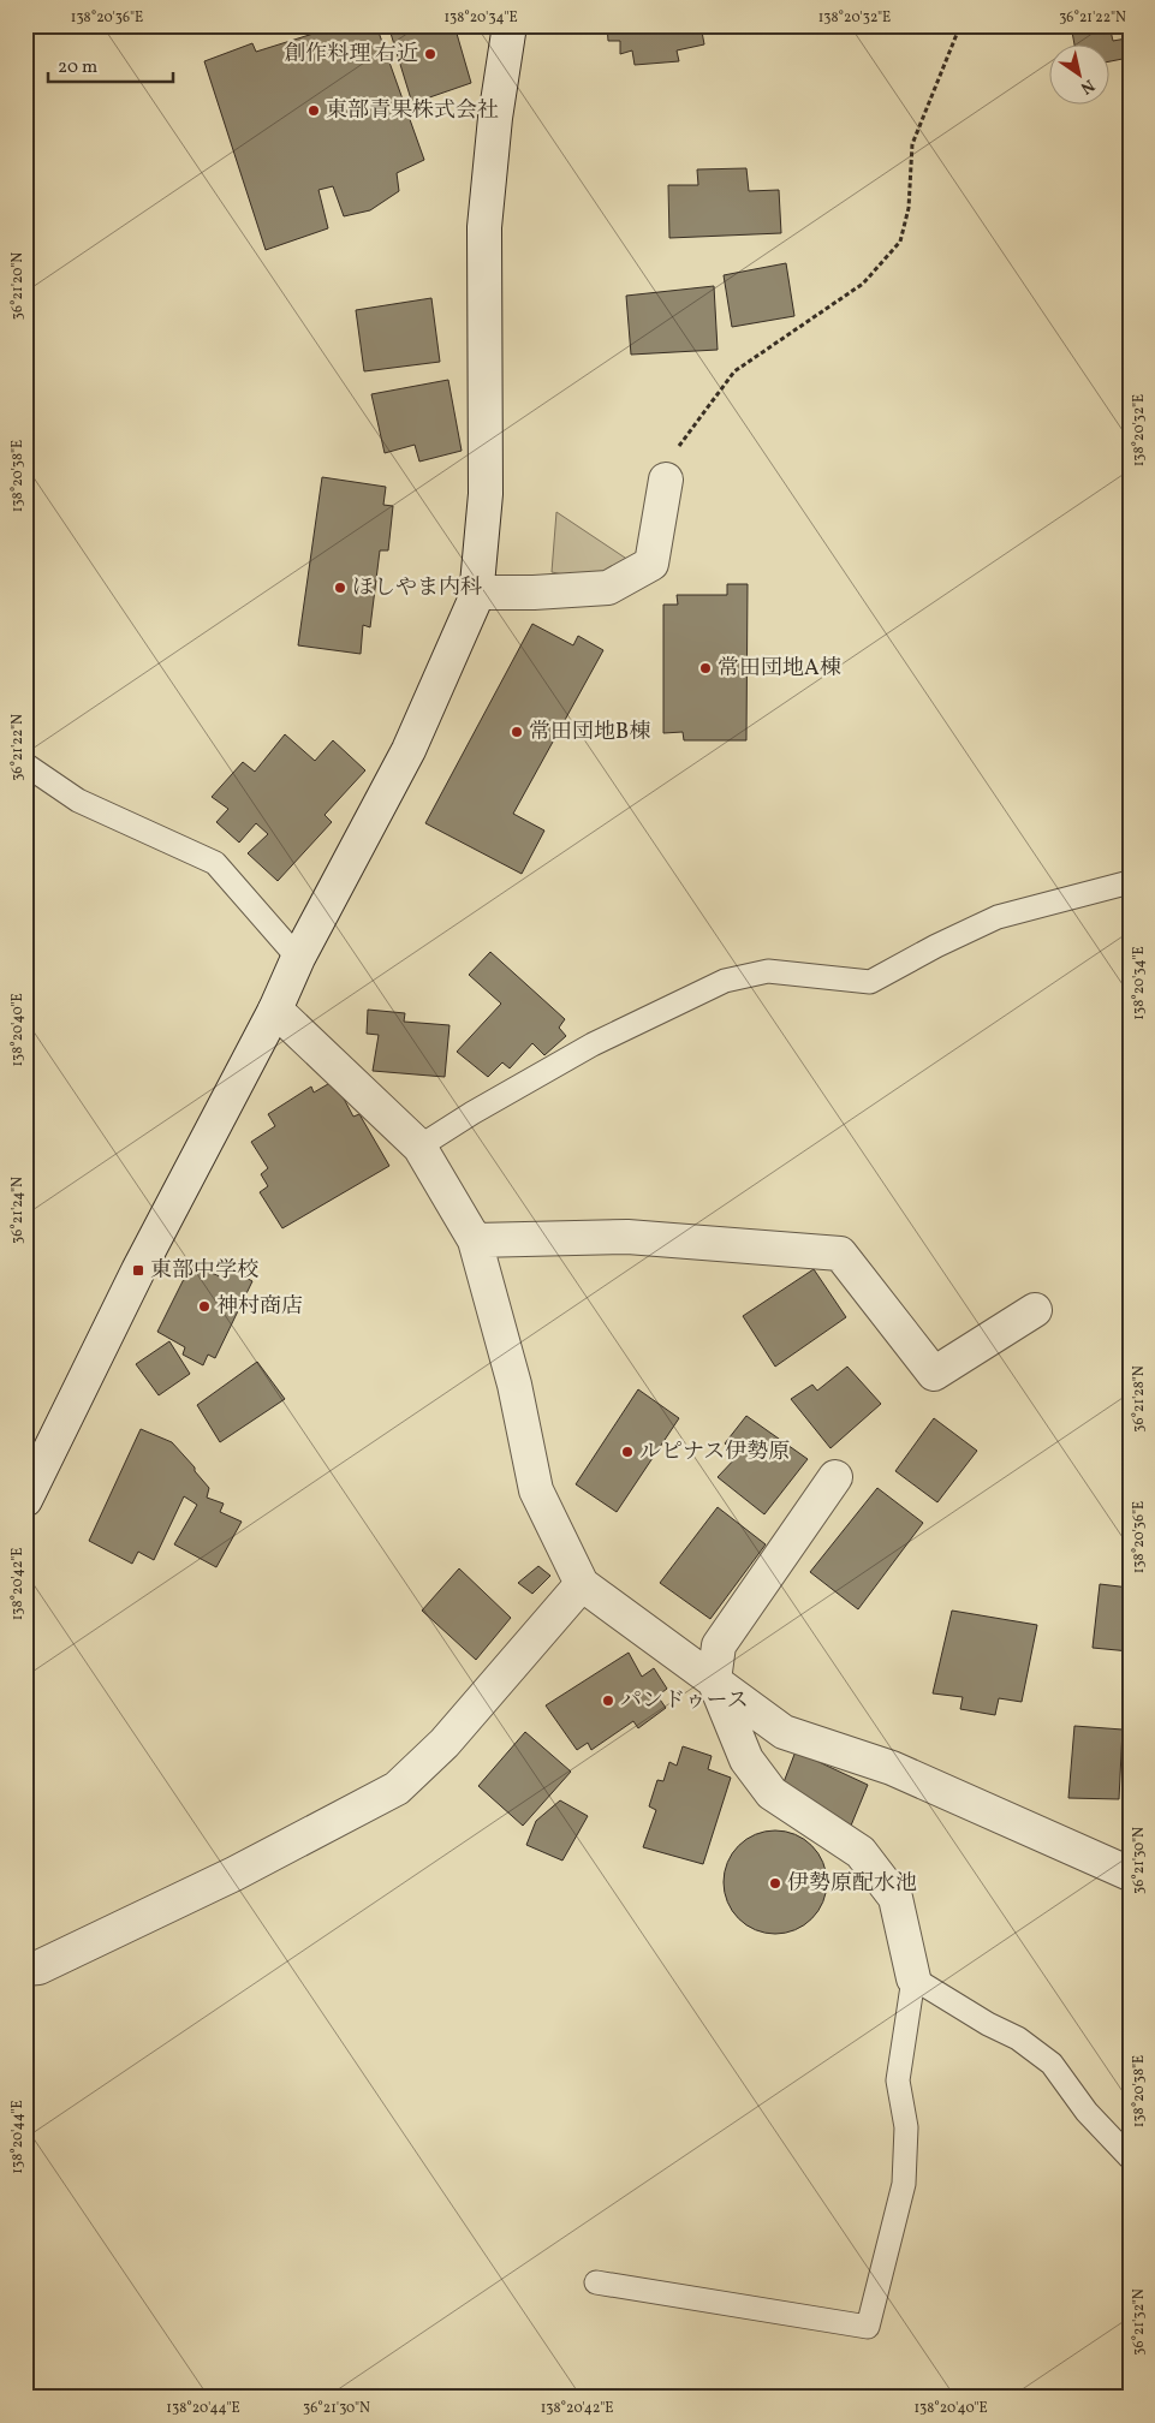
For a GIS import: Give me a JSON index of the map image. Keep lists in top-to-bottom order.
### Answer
{
  "places": {
    "other": [
      "創作料理 右近",
      "東部青果株式会社",
      "ほしやま内科",
      "常田団地A棟",
      "常田団地B棟",
      "神村商店",
      "ルピナス伊勢原",
      "パンドゥース",
      "伊勢原配水池"
    ],
    "transit": ["東部中学校"]
  },
  "scale_bar": "20 m",
  "north": "bottom right",
  "coordinates": [
    "138°20'36\"E",
    "138°20'34\"E",
    "138°20'32\"E",
    "36°21'22\"N",
    "36°21'20\"N",
    "138°20'38\"E",
    "138°20'40\"E",
    "36°21'24\"N",
    "36°21'28\"N",
    "138°20'42\"E",
    "36°21'30\"N",
    "138°20'44\"E",
    "36°21'32\"N"
  ]
}
